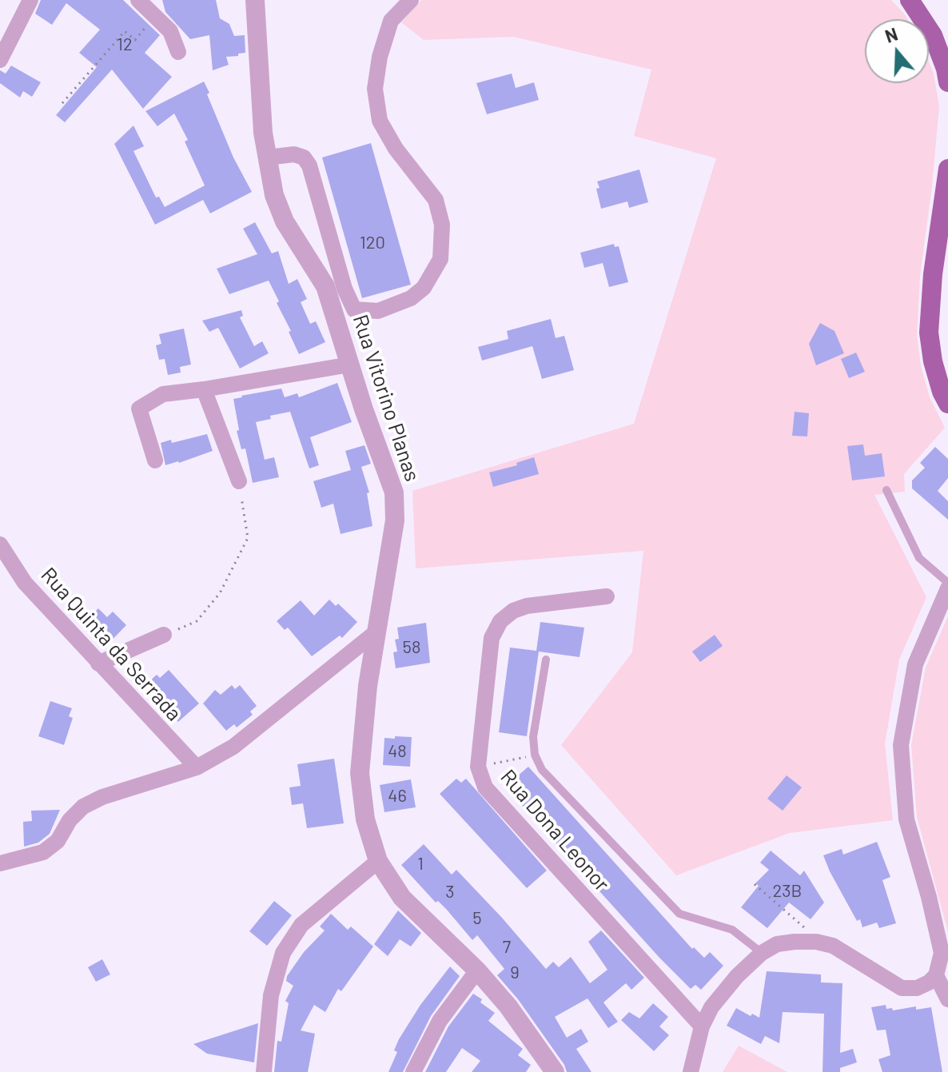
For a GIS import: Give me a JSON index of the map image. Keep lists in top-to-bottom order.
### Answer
{
  "streets": {
    "street": ["Rua Vitorino Planas", "Rua Quinta da Serrada", "Rua Dona Leonor"]
  },
  "house_numbers": [
    "12",
    "120",
    "58",
    "48",
    "46",
    "1",
    "23B",
    "3",
    "5",
    "7",
    "9"
  ],
  "north": "top"
}
